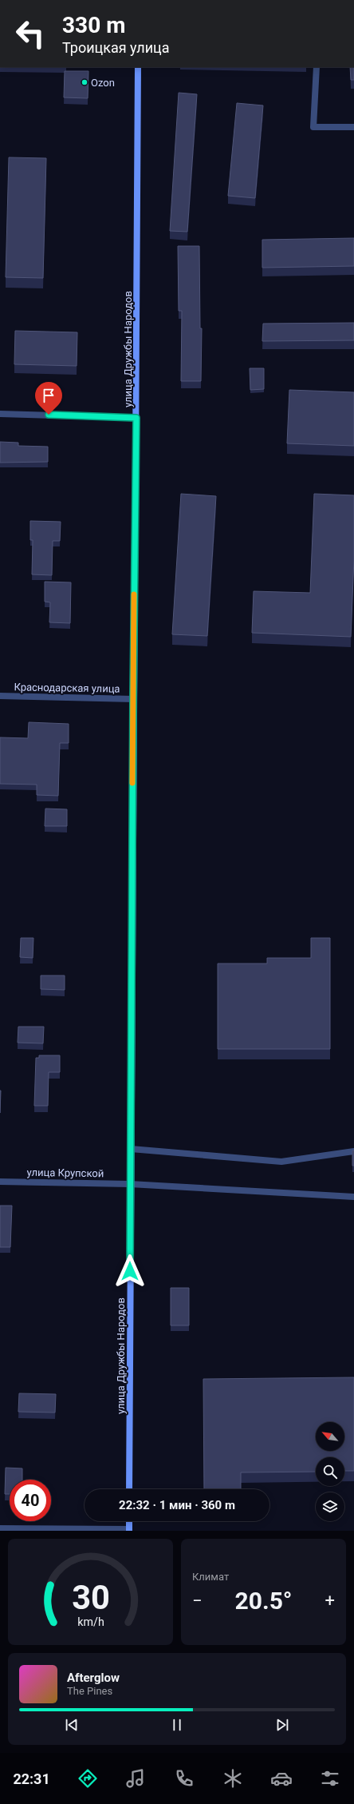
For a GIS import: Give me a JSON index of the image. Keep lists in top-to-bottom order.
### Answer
{
  "streets": {
    "street": ["улица Дружбы Народов", "Краснодарская улица", "улица Крупской"]
  },
  "crossings": [
    ["улица Дружбы Народов", "Краснодарская улица"],
    ["улица Дружбы Народов", "улица Крупской"]
  ],
  "places": ["Ozon"],
  "north": "top left",
  "page": {
    "turn": ["330 m", "Троицкая улица"],
    "limit": "40",
    "trip": "22:32 · 1 мин · 360 m",
    "tile": "Климат",
    "heat": ["−", "20.5°", "+"],
    "song": ["Afterglow", "The Pines"],
    "tabs": "22:31",
    "gauge": ["30", "km/h"]
  }
}
